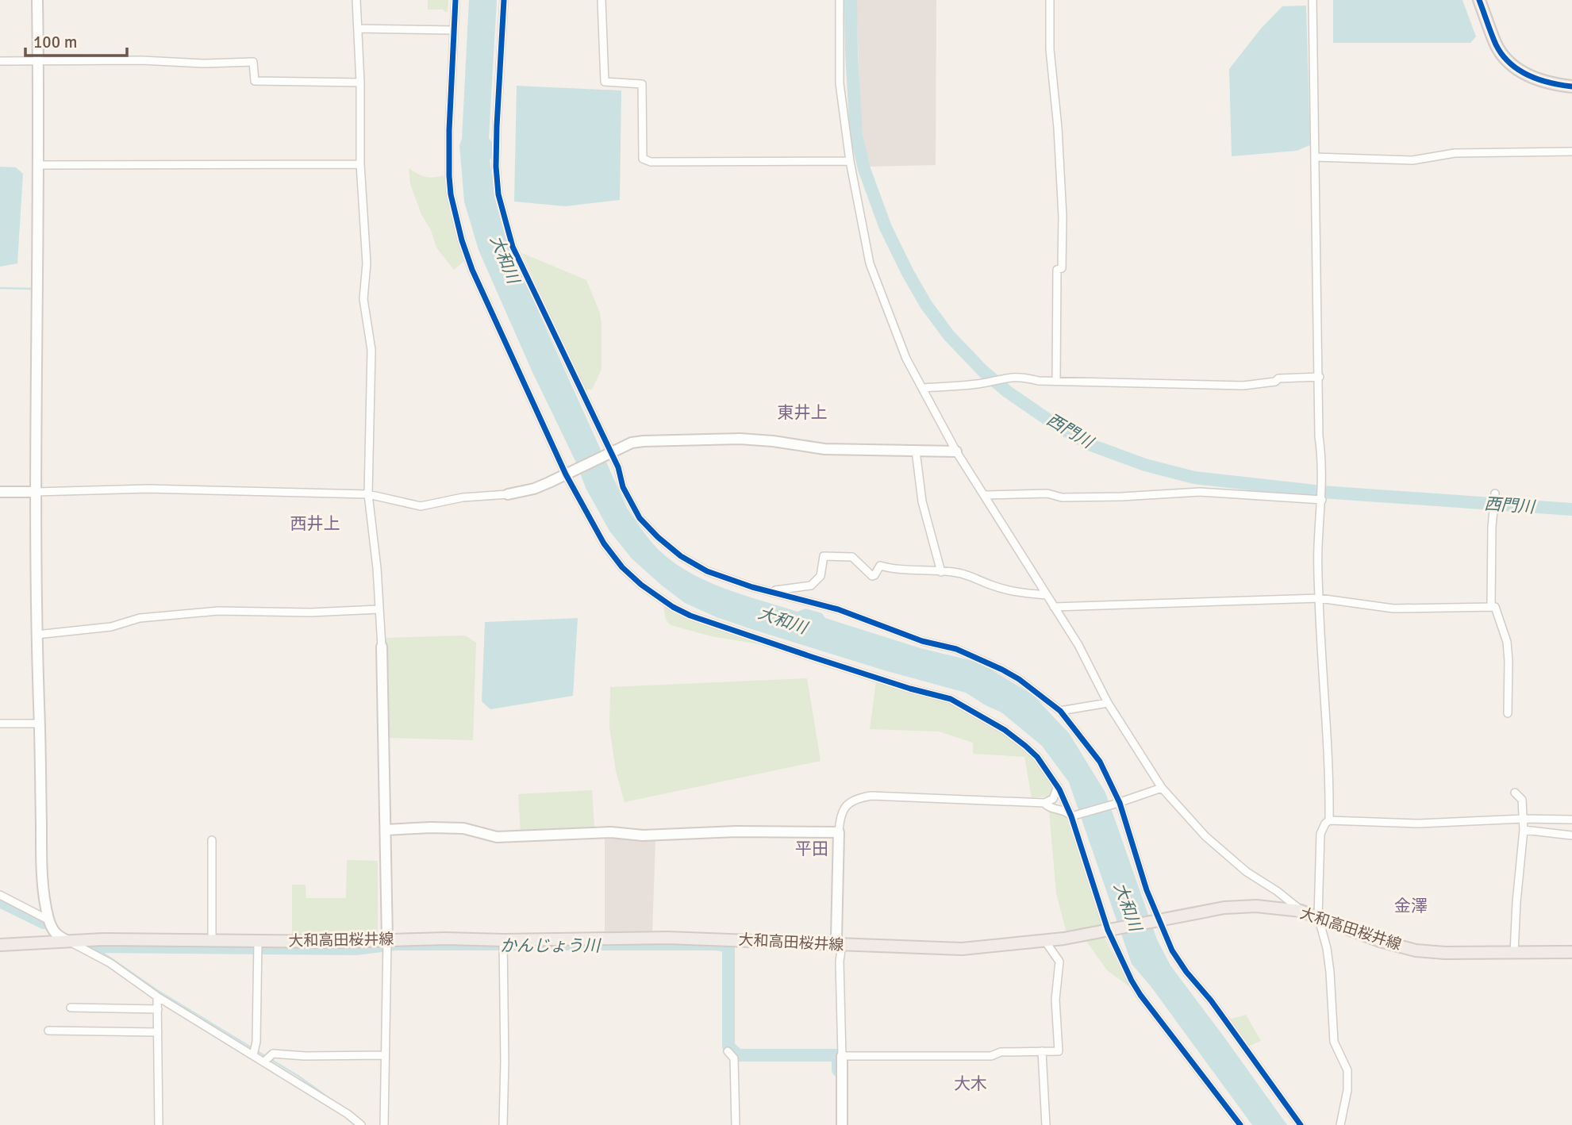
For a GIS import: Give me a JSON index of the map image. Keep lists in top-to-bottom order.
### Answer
{
  "streets": {
    "main road": ["大和高田桜井線"]
  },
  "districts": [
    "東井上",
    "西井上",
    "平田",
    "金澤",
    "大木"
  ],
  "water": ["大和川", "西門川", "かんじょう川"],
  "scale_bar": "100 m"
}
